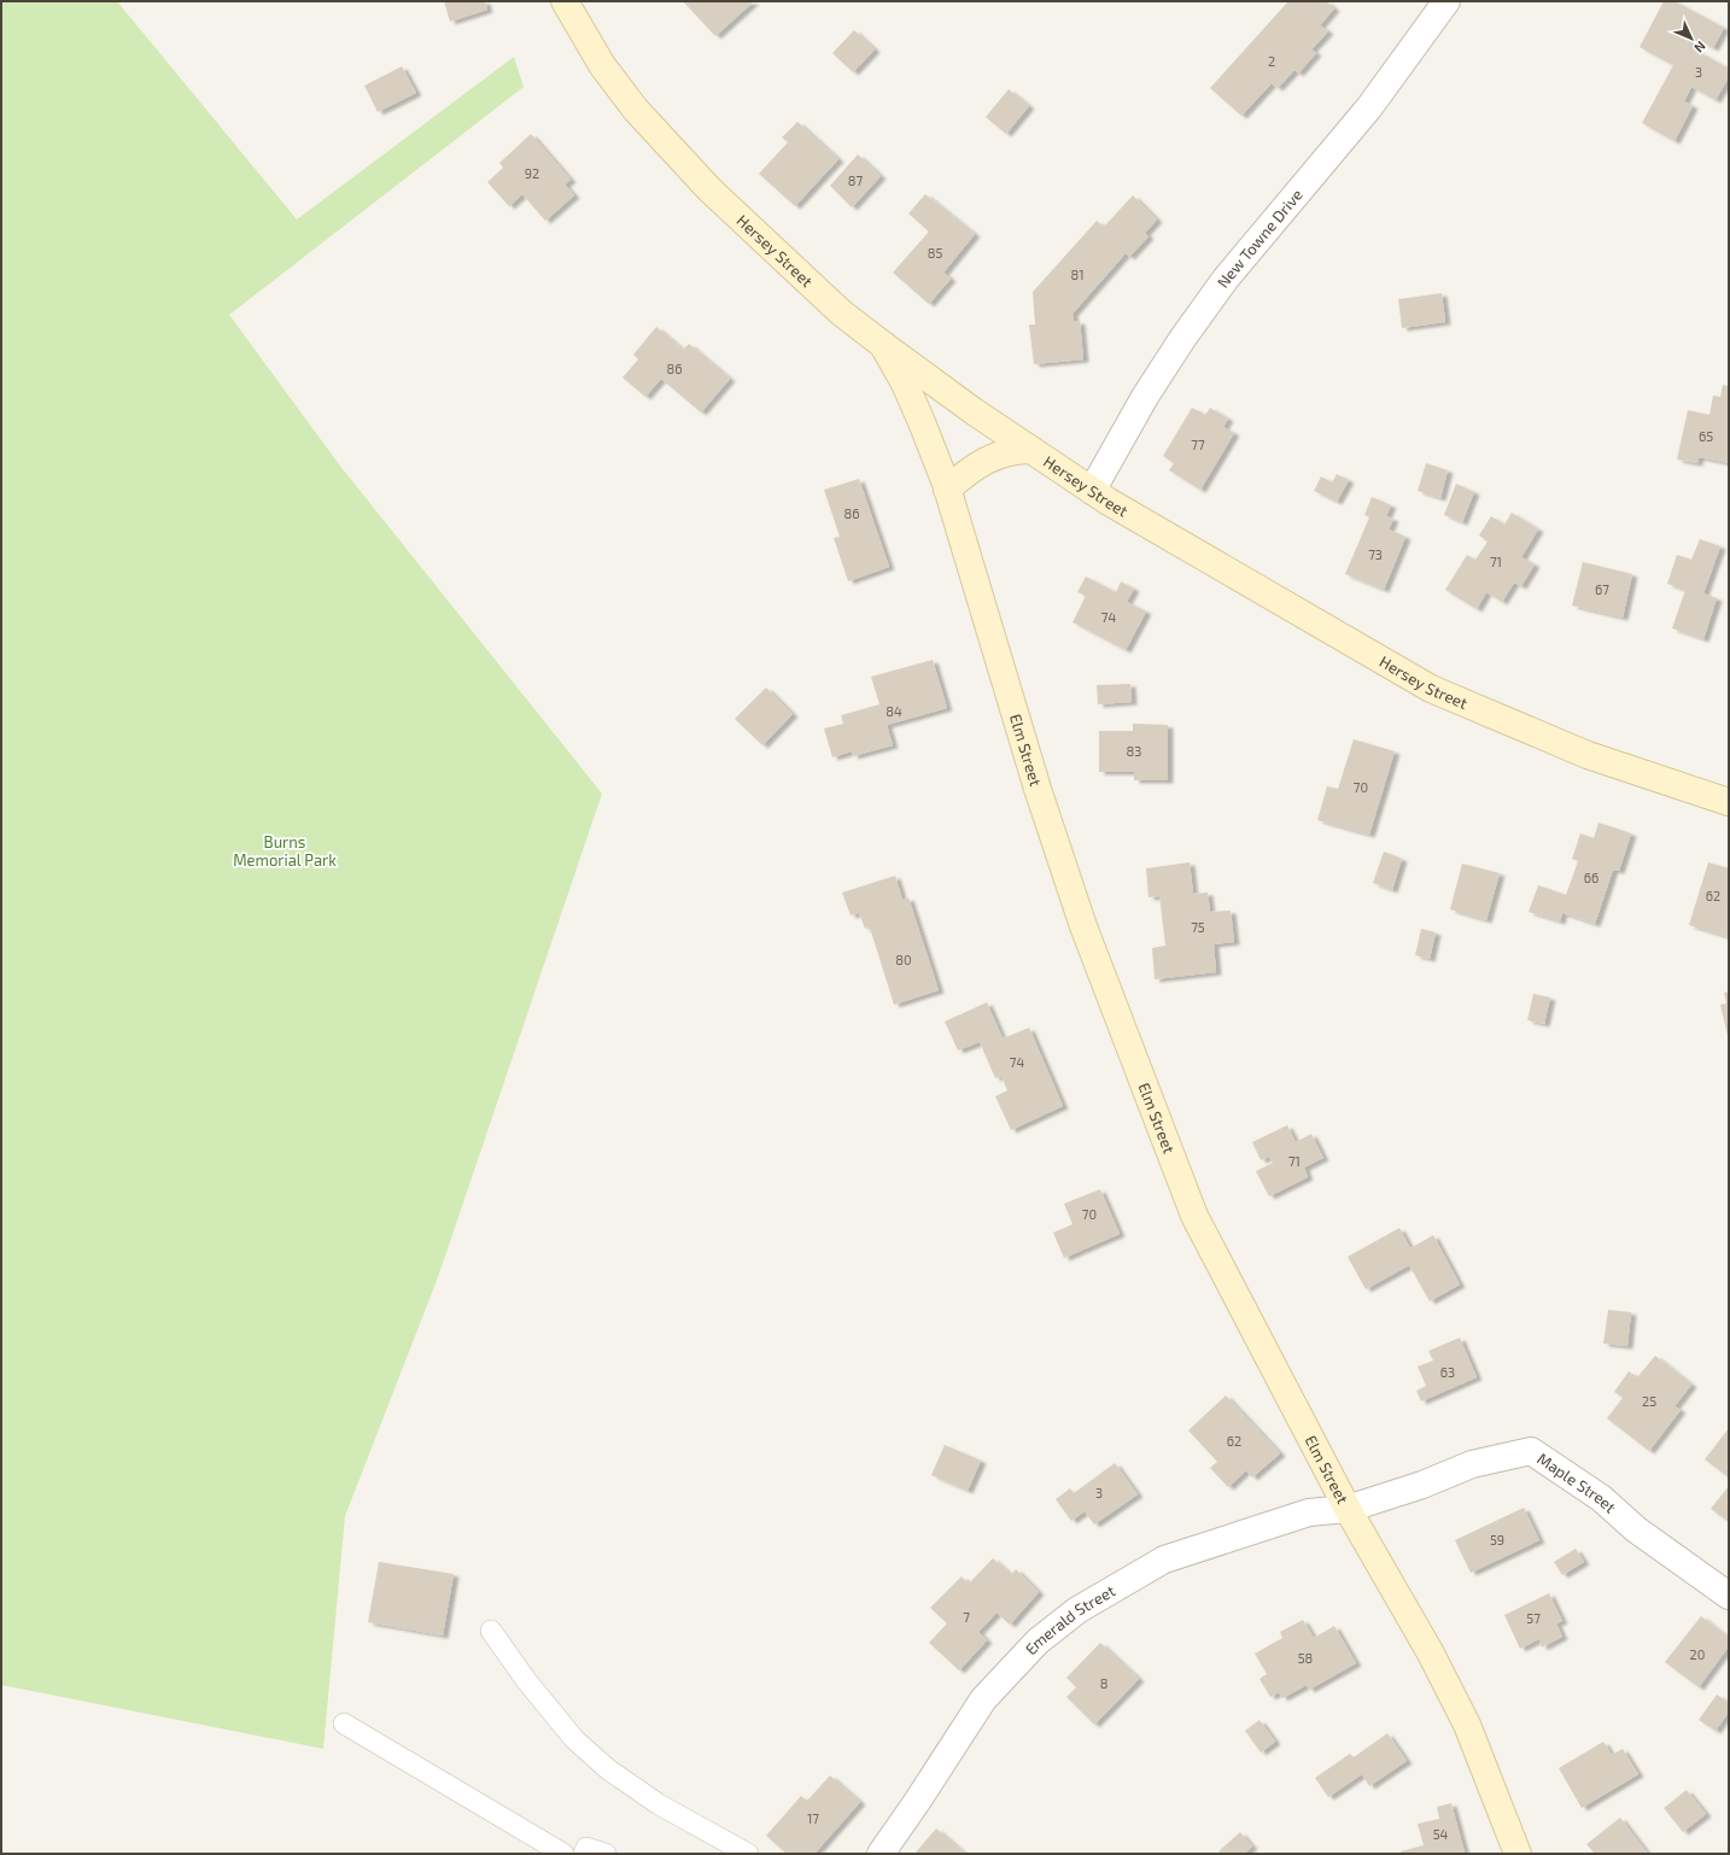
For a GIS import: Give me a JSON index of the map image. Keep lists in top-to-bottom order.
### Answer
{
  "streets": {
    "street": [
      "New Towne Drive",
      "Hersey Street",
      "Elm Street",
      "Maple Street",
      "Emerald Street"
    ]
  },
  "crossings": [
    ["New Towne Drive", "Hersey Street"],
    ["Hersey Street", "Elm Street"],
    ["Elm Street", "Maple Street"],
    ["Elm Street", "Emerald Street"],
    ["Maple Street", "Emerald Street"]
  ],
  "parks": ["Burns Memorial Park"],
  "house_numbers": [
    "2",
    "3",
    "92",
    "87",
    "85",
    "81",
    "86",
    "65",
    "77",
    "86",
    "73",
    "71",
    "67",
    "74",
    "84",
    "83",
    "70",
    "66",
    "62",
    "75",
    "80",
    "74",
    "71",
    "70",
    "63",
    "25",
    "62",
    "3",
    "59",
    "7",
    "57",
    "20",
    "58",
    "8",
    "17",
    "54"
  ],
  "north": "bottom right"
}
